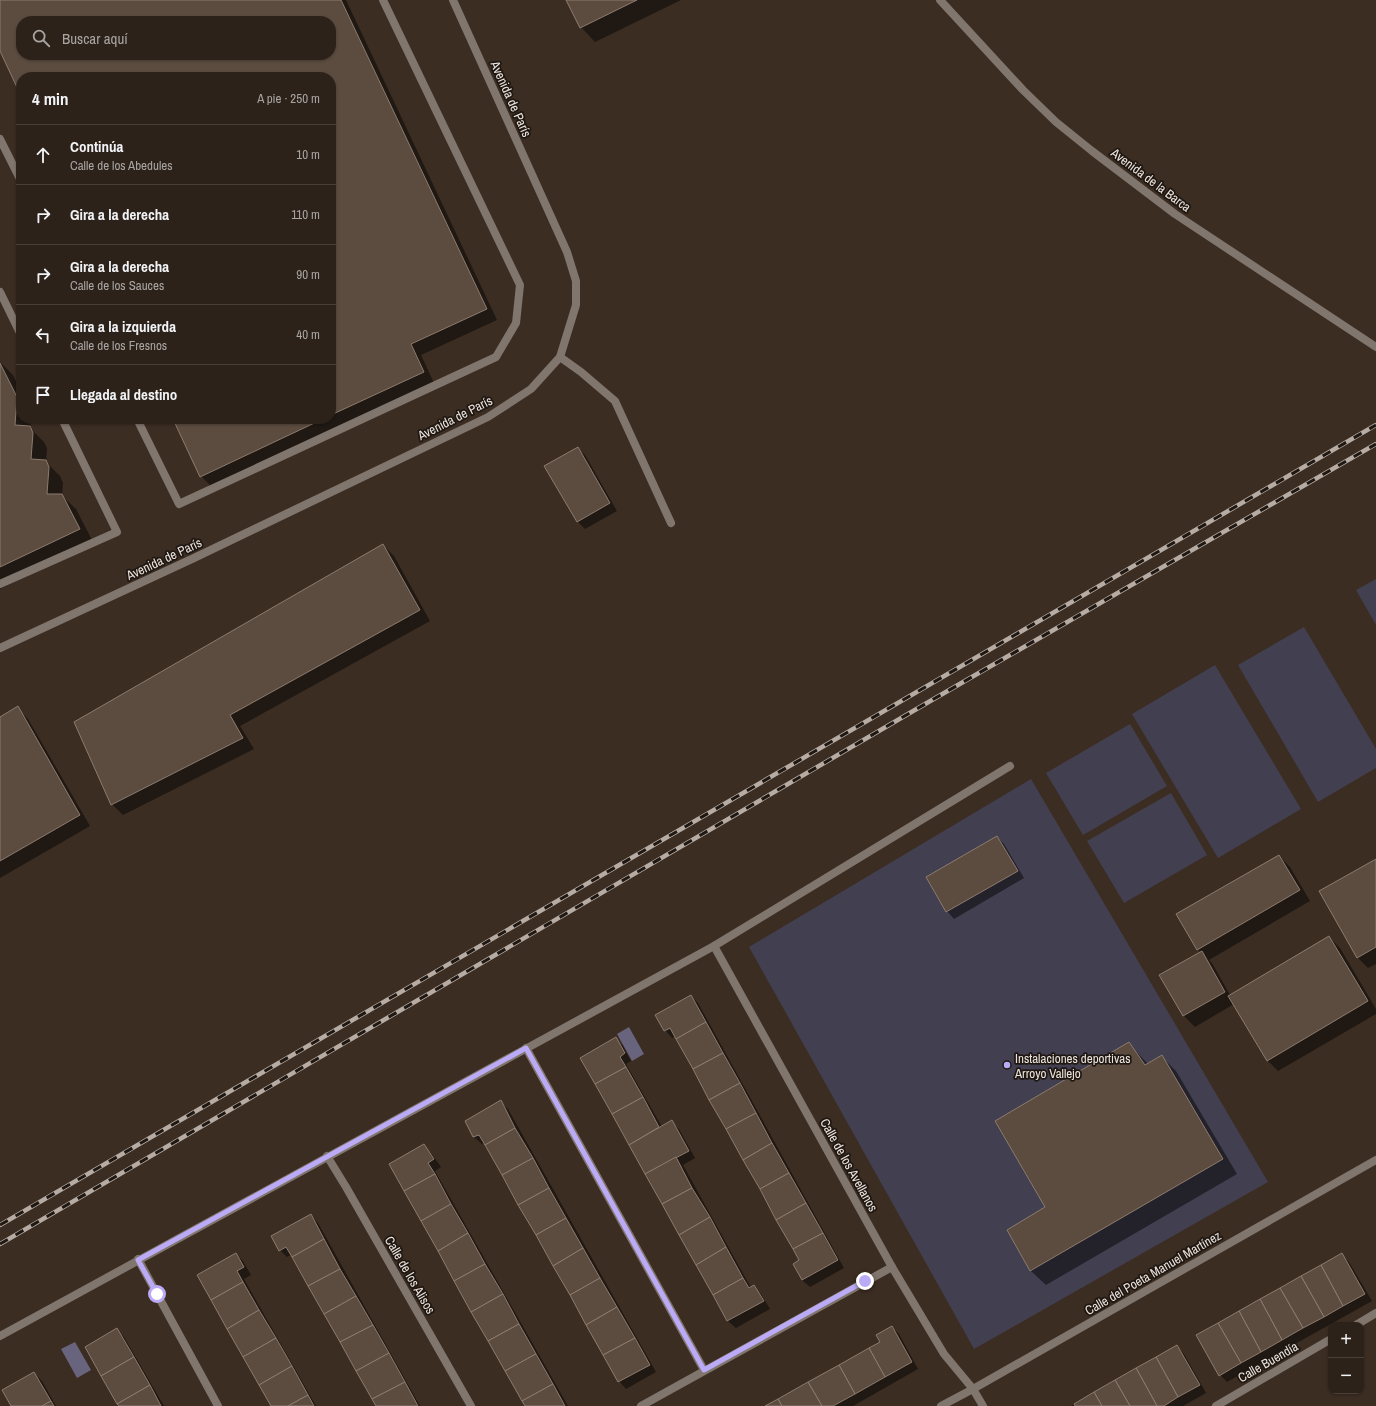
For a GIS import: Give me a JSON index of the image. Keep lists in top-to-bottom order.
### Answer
{
  "streets": {
    "street": [
      "Avenida de París",
      "Avenida de la Barca",
      "Calle de los Avellanos",
      "Calle del Poeta Manuel Martínez",
      "Calle de los Alisos",
      "Calle Buendía"
    ]
  },
  "crossings": [
    ["Calle de los Avellanos", "Calle del Poeta Manuel Martínez"]
  ],
  "places": ["Instalaciones deportivas Arroyo Vallejo"],
  "page": {
    "search": "Buscar aquí",
    "heading": ["4 min", "A pie · 250 m"],
    "list": [
      ["Continúa", "Calle de los Abedules", "10 m"],
      ["Gira a la derecha", "110 m"],
      ["Gira a la derecha", "Calle de los Sauces", "90 m"],
      ["Gira a la izquierda", "Calle de los Fresnos", "40 m"],
      "Llegada al destino"
    ],
    "map_buttons": ["+", "−"]
  }
}
